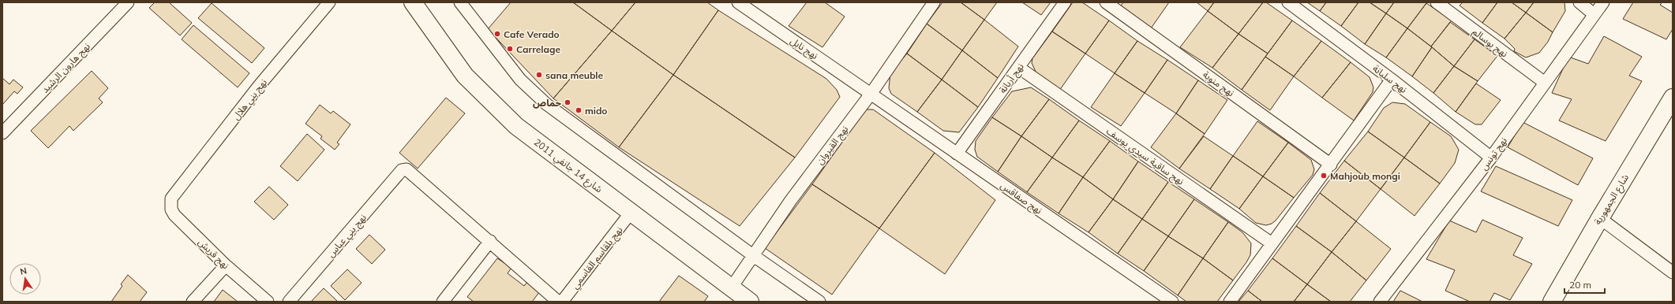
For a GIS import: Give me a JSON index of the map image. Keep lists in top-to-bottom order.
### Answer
{
  "streets": {
    "main road": ["شارع 14 جانفي 2011", "شارع الجمهورية"],
    "street": [
      "نهج بوسالم",
      "نهج نابل",
      "نهج هارون الرشيد",
      "نهج أريانة",
      "نهج سليانة",
      "نهج منوبة",
      "نهج بني هلال",
      "نهج القيروان",
      "نهج تونس",
      "نهج ساقية سيدي يوسف",
      "نهج صفاقس",
      "نهج بني عباس",
      "نهج قريش",
      "نهج بلقاسم القاسمي"
    ]
  },
  "crossings": [
    ["نهج بوسالم", "نهج تونس"],
    ["نهج نابل", "نهج القيروان"],
    ["نهج نابل", "نهج صفاقس"],
    ["نهج أريانة", "نهج ساقية سيدي يوسف"],
    ["نهج أريانة", "نهج صفاقس"],
    ["نهج سليانة", "نهج تونس"],
    ["نهج بني هلال", "نهج قريش"],
    ["نهج القيروان", "شارع 14 جانفي 2011"],
    ["نهج القيروان", "نهج صفاقس"],
    ["شارع 14 جانفي 2011", "نهج بلقاسم القاسمي"]
  ],
  "places": [
    "Cafe Verado",
    "Carrelage",
    "sana meuble",
    "حماص",
    "mido",
    "Mahjoub mongi"
  ],
  "scale_bar": "20 m",
  "north": "top"
}
